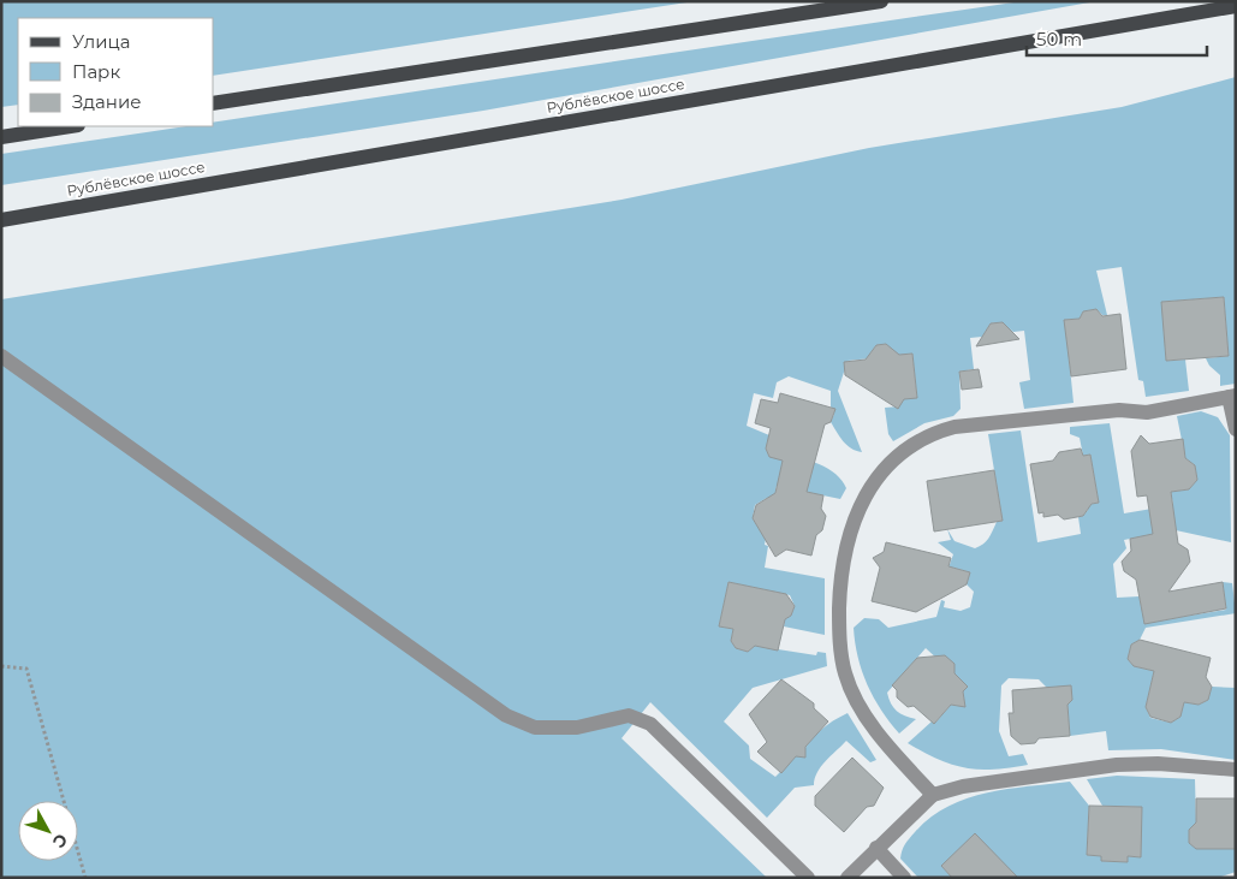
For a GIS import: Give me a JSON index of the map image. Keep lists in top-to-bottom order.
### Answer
{
  "streets": {
    "main road": ["Рублёвское шоссе"]
  },
  "legend": ["Улица", "Парк", "Здание"],
  "scale_bar": "50 m",
  "north": "bottom right"
}
